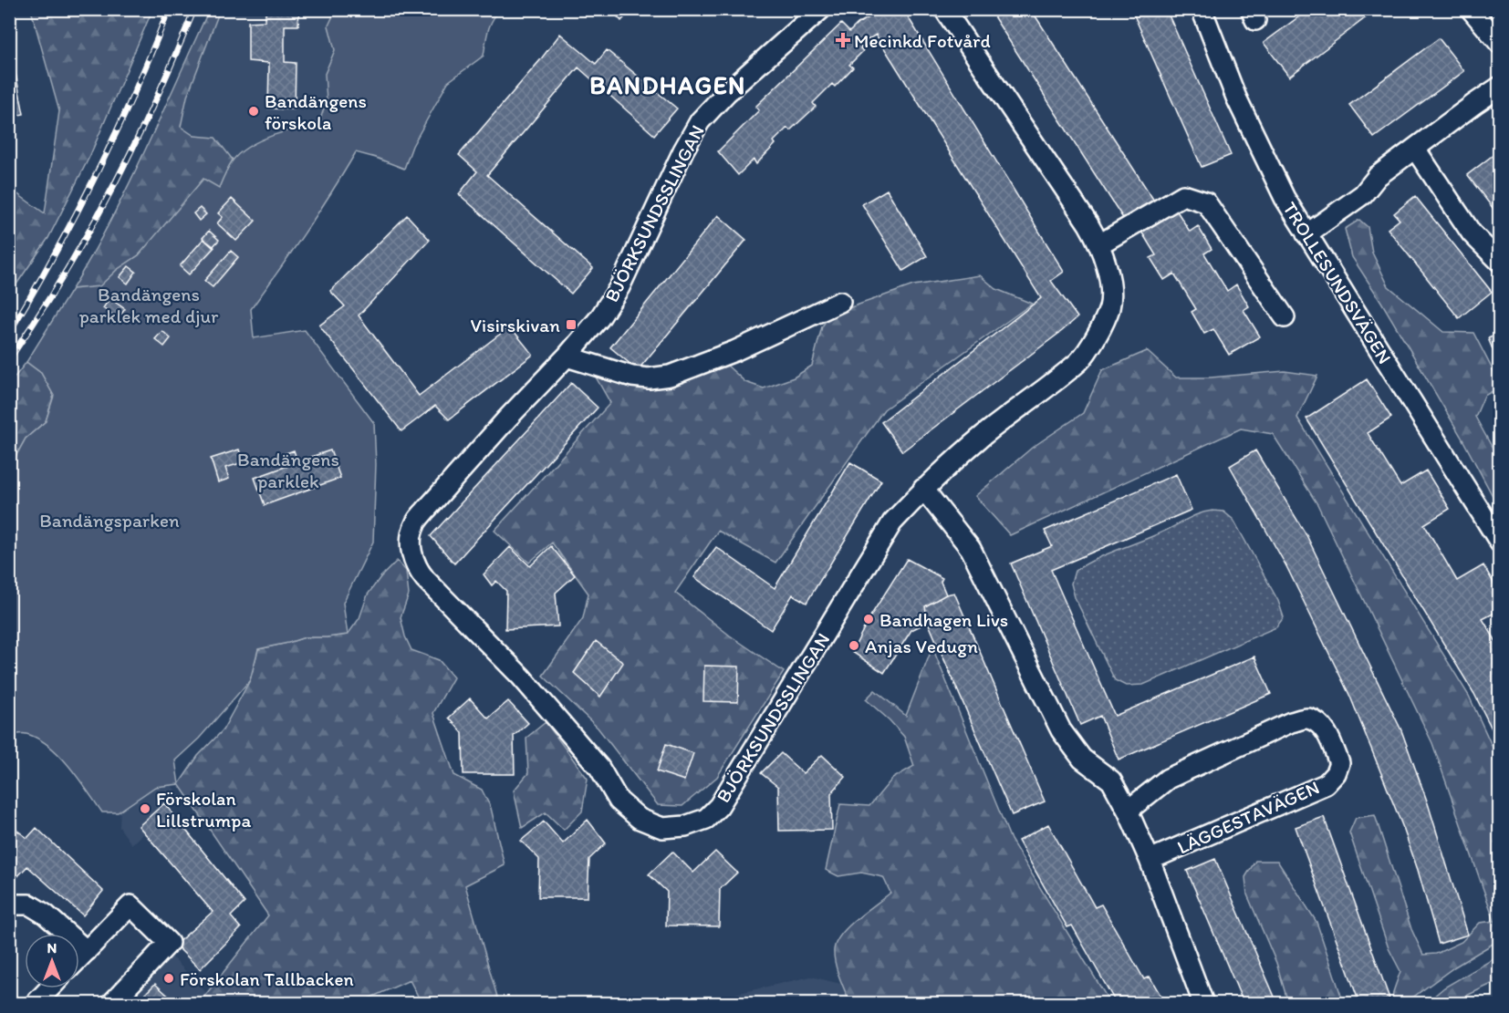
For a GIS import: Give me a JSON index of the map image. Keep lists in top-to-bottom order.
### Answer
{
  "streets": {
    "street": ["BJÖRKSUNDSSLINGAN", "TROLLESUNDSVÄGEN", "LÄGGESTAVÄGEN"]
  },
  "districts": ["BANDHAGEN"],
  "parks": ["Bandängens parklek med djur", "Bandängens parklek", "Bandängsparken"],
  "places": {
    "health": ["Mecinkd Fotvård"],
    "other": [
      "Bandängens förskola",
      "Bandhagen Livs",
      "Anjas Vedugn",
      "Förskolan Lillstrumpa",
      "Förskolan Tallbacken"
    ],
    "transit": ["Visirskivan"]
  },
  "north": "top"
}
